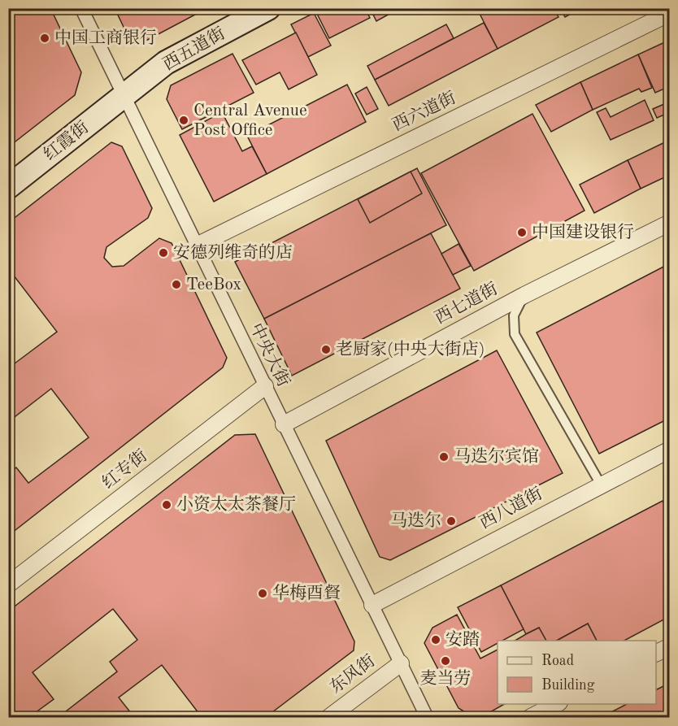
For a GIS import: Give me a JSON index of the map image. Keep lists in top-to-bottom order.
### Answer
{
  "streets": {
    "main road": ["西五道街", "红霞街"],
    "street": [
      "西六道街",
      "西七道街",
      "中央大街",
      "红专街",
      "西八道街",
      "东风街"
    ]
  },
  "crossings": [
    ["西五道街", "红霞街"],
    ["西五道街", "中央大街"],
    ["西六道街", "中央大街"],
    ["红霞街", "中央大街"],
    ["西七道街", "中央大街"],
    ["中央大街", "红专街"],
    ["中央大街", "西八道街"],
    ["中央大街", "东风街"]
  ],
  "places": [
    "中国工商银行",
    "Central Avenue Post Office",
    "中国建设银行",
    "安德列维奇的店",
    "TeeBox",
    "老厨家(中央大街店)",
    "马迭尔宾馆",
    "小资太太茶餐厅",
    "马迭尔",
    "华梅酉䝳",
    "安踏",
    "麦当劳"
  ],
  "legend": ["Road", "Building"]
}
